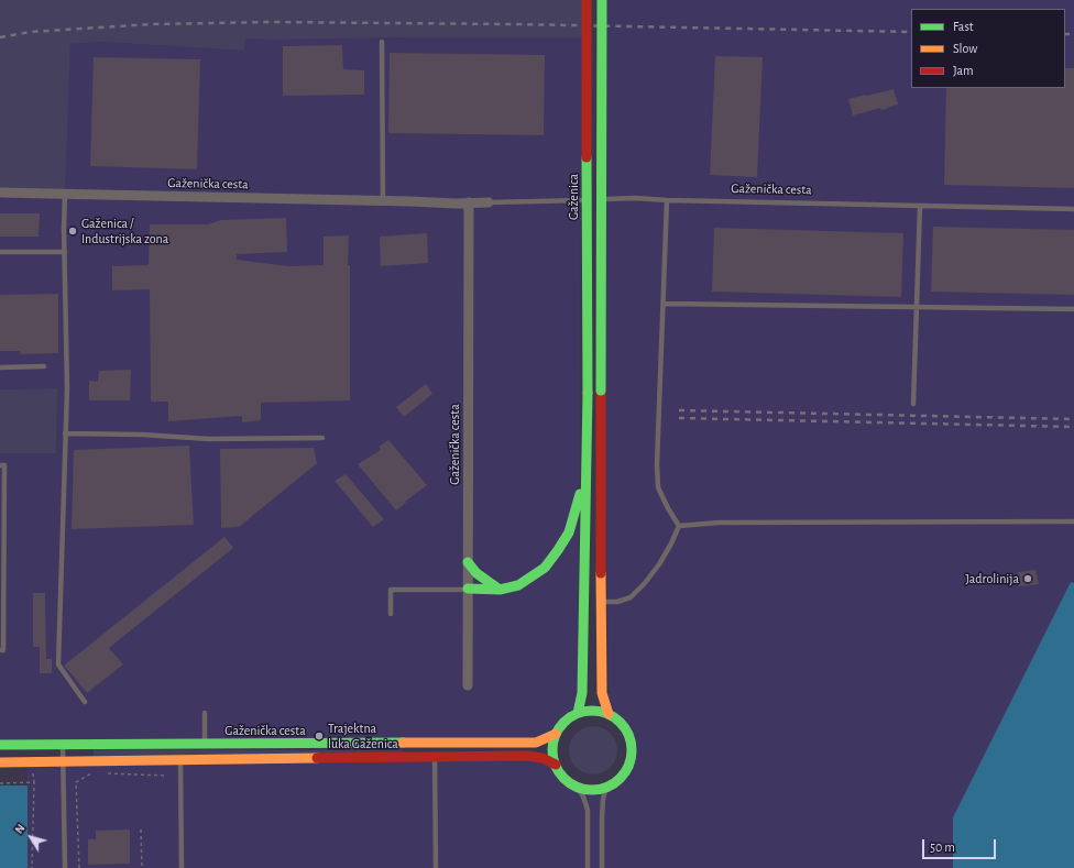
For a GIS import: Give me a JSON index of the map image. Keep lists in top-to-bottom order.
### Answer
{
  "streets": {
    "main road": ["Gaženička cesta", "Gaženica"]
  },
  "crossings": [
    ["Gaženička cesta", "Gaženica"]
  ],
  "places": ["Gaženica / Industrijska zona", "Jadrolinija", "Trajektna luka Gaženica"],
  "legend": ["Fast", "Slow", "Jam"],
  "scale_bar": "50 m",
  "north": "top left"
}
